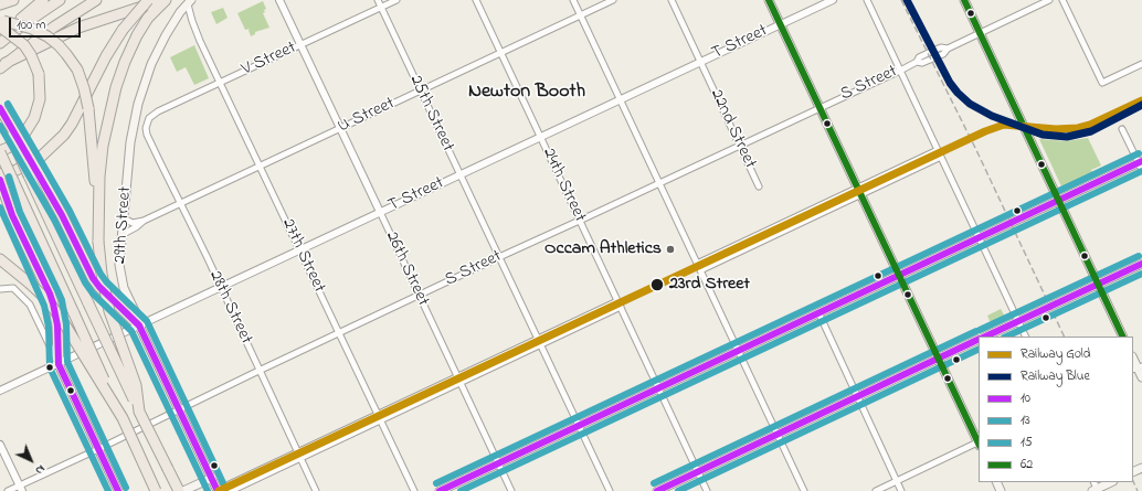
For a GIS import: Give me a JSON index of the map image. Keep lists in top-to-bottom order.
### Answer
{
  "streets": {
    "main road": ["29th Street"],
    "street": [
      "T Street",
      "V Street",
      "S Street",
      "25th Street",
      "U Street",
      "22nd Street",
      "24th Street",
      "27th Street",
      "26th Street",
      "28th Street"
    ]
  },
  "crossings": [
    ["T Street", "25th Street"],
    ["T Street", "22nd Street"],
    ["T Street", "24th Street"],
    ["T Street", "29th Street"],
    ["T Street", "27th Street"],
    ["T Street", "26th Street"],
    ["T Street", "28th Street"],
    ["V Street", "25th Street"],
    ["V Street", "27th Street"],
    ["V Street", "26th Street"],
    ["V Street", "28th Street"],
    ["S Street", "25th Street"],
    ["S Street", "22nd Street"],
    ["S Street", "24th Street"],
    ["S Street", "29th Street"],
    ["S Street", "27th Street"],
    ["S Street", "26th Street"],
    ["S Street", "28th Street"],
    ["25th Street", "U Street"],
    ["U Street", "24th Street"],
    ["U Street", "29th Street"],
    ["U Street", "27th Street"],
    ["U Street", "26th Street"],
    ["U Street", "28th Street"],
    ["29th Street", "27th Street"]
  ],
  "districts": ["Newton Booth"],
  "places": ["Occam Athletics", "23rd Street"],
  "lines": [
    "rail line Blue",
    "transit line 62",
    "rail line Gold",
    "transit line 15",
    "transit line 10",
    "transit line 13"
  ],
  "legend": [
    "Railway Gold",
    "Railway Blue",
    "10",
    "13",
    "15",
    "62"
  ],
  "scale_bar": "100 m",
  "north": "bottom right"
}
